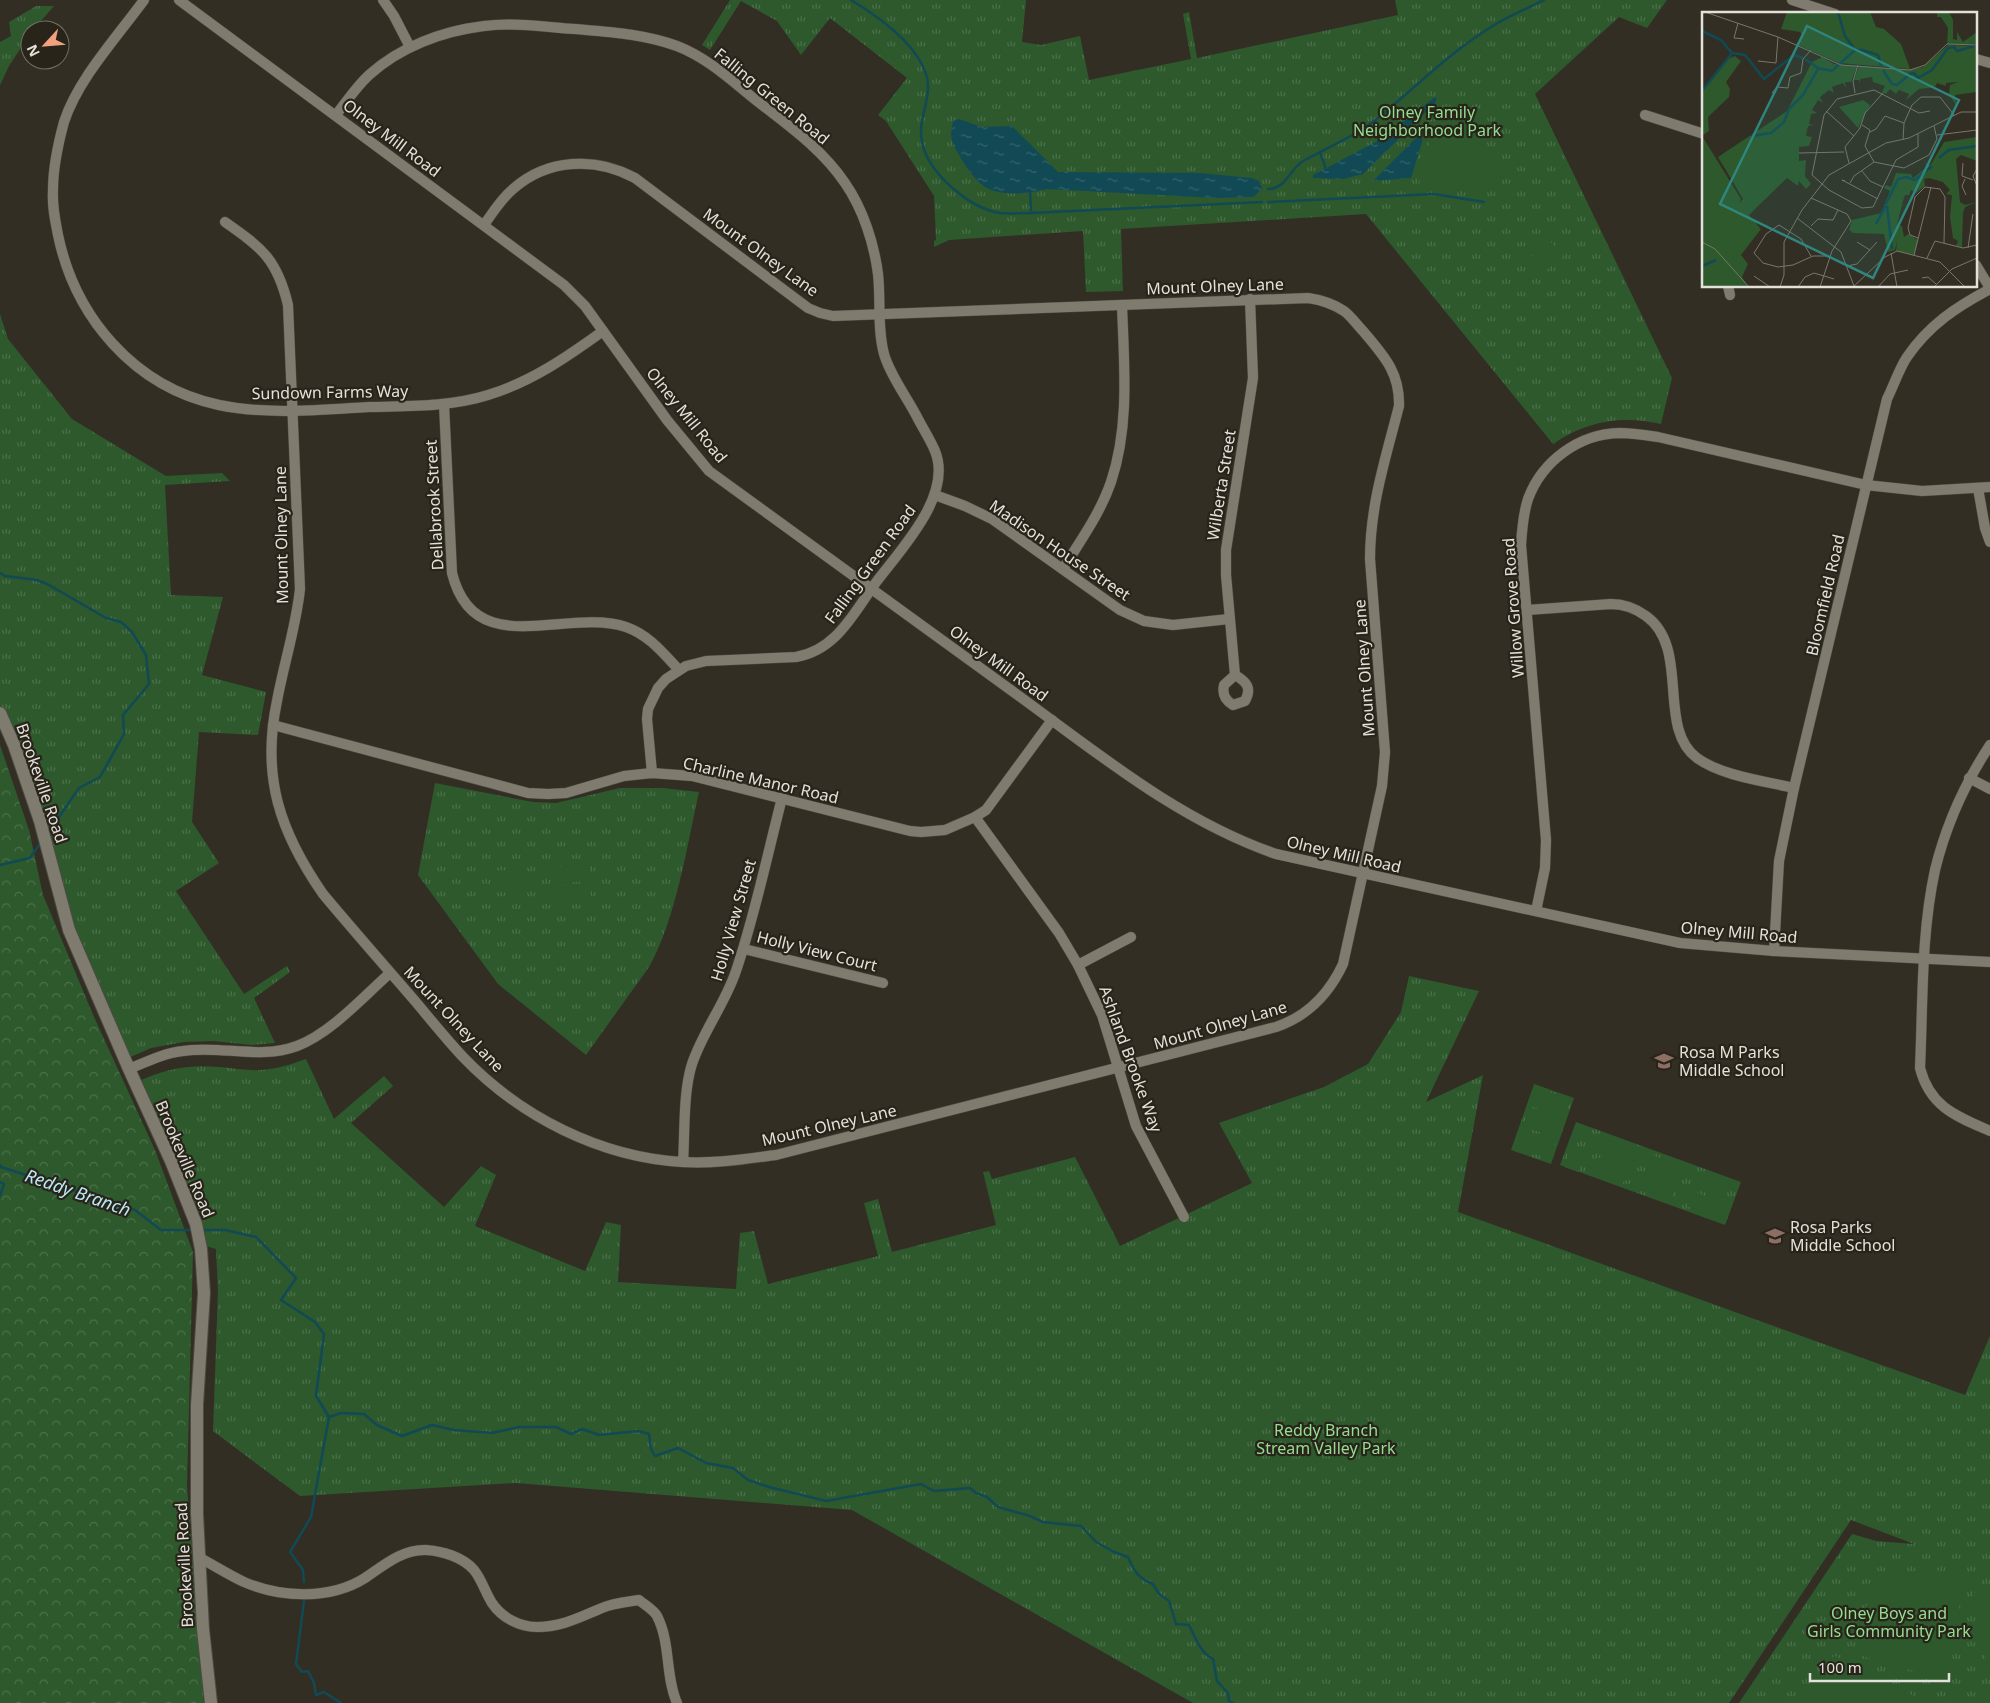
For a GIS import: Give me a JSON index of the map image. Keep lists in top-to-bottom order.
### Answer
{
  "streets": {
    "street": [
      "Falling Green Road",
      "Olney Mill Road",
      "Mount Olney Lane",
      "Sundown Farms Way",
      "Wilberta Street",
      "Dellabrook Street",
      "Madison House Street",
      "Bloomfield Road",
      "Willow Grove Road",
      "Charline Manor Road",
      "Brookeville Road",
      "Holly View Street",
      "Holly View Court",
      "Ashland Brooke Way"
    ]
  },
  "crossings": [
    ["Falling Green Road", "Olney Mill Road"],
    ["Falling Green Road", "Mount Olney Lane"],
    ["Falling Green Road", "Dellabrook Street"],
    ["Falling Green Road", "Madison House Street"],
    ["Falling Green Road", "Charline Manor Road"],
    ["Olney Mill Road", "Mount Olney Lane"],
    ["Olney Mill Road", "Sundown Farms Way"],
    ["Olney Mill Road", "Bloomfield Road"],
    ["Olney Mill Road", "Willow Grove Road"],
    ["Olney Mill Road", "Charline Manor Road"],
    ["Mount Olney Lane", "Sundown Farms Way"],
    ["Mount Olney Lane", "Wilberta Street"],
    ["Mount Olney Lane", "Charline Manor Road"],
    ["Mount Olney Lane", "Holly View Street"],
    ["Mount Olney Lane", "Ashland Brooke Way"],
    ["Sundown Farms Way", "Dellabrook Street"],
    ["Wilberta Street", "Madison House Street"],
    ["Bloomfield Road", "Willow Grove Road"],
    ["Charline Manor Road", "Holly View Street"],
    ["Charline Manor Road", "Ashland Brooke Way"],
    ["Holly View Street", "Holly View Court"]
  ],
  "water": ["Reddy Branch"],
  "parks": ["Olney Family Neighborhood Park", "Reddy Branch Stream Valley Park", "Olney Boys and Girls Community Park"],
  "places": {
    "school or university": ["Rosa M Parks Middle School", "Rosa Parks Middle School"]
  },
  "scale_bar": "100 m",
  "north": "bottom left"
}
